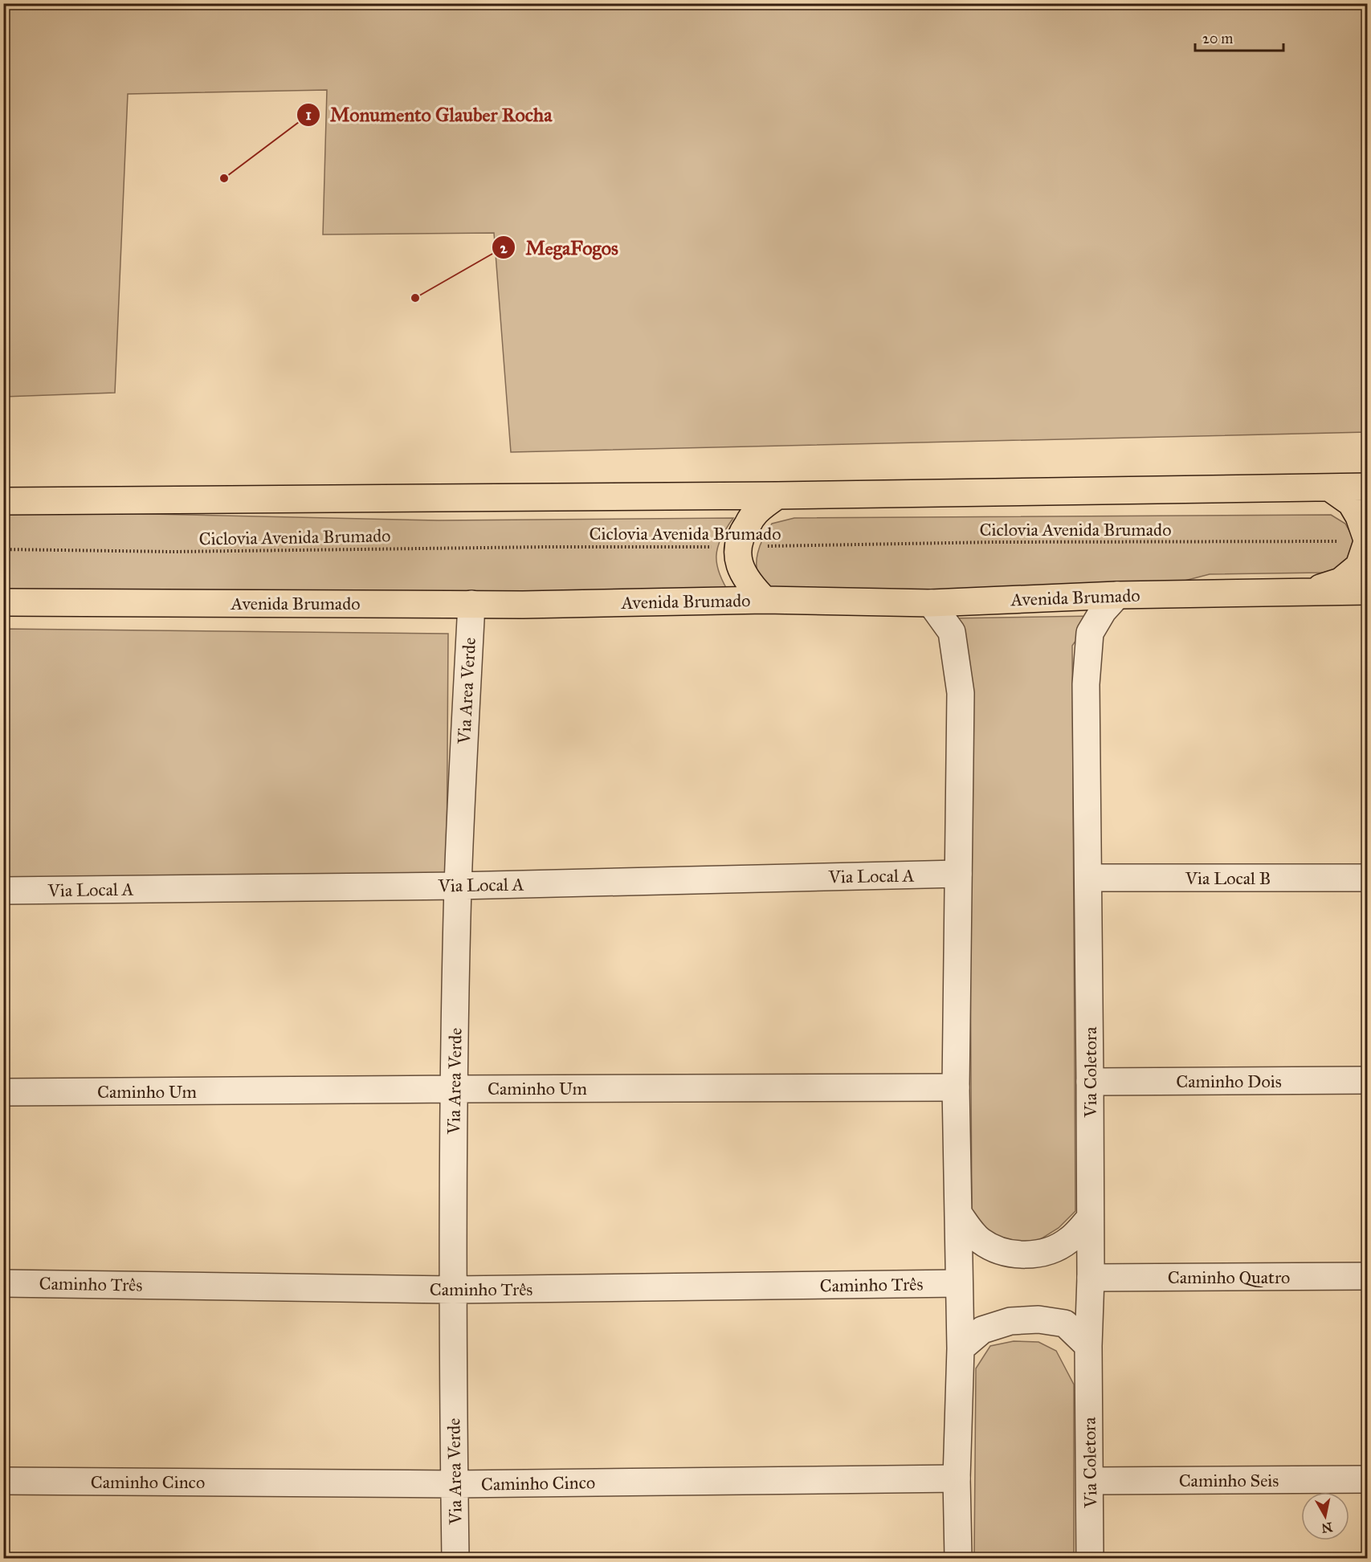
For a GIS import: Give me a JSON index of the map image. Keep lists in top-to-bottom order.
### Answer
{
  "streets": {
    "main road": ["Avenida Brumado"],
    "street": [
      "Via Area Verde",
      "Via Local A",
      "Via Local B",
      "Via Coletora",
      "Caminho Dois",
      "Caminho Um",
      "Caminho Quatro",
      "Caminho Três",
      "Caminho Seis",
      "Caminho Cinco"
    ],
    "path": ["Ciclovia Avenida Brumado"]
  },
  "crossings": [
    ["Avenida Brumado", "Via Area Verde"],
    ["Avenida Brumado", "Via Coletora"],
    ["Via Area Verde", "Via Local A"],
    ["Via Area Verde", "Caminho Um"],
    ["Via Area Verde", "Caminho Três"],
    ["Via Area Verde", "Caminho Cinco"],
    ["Via Local B", "Via Coletora"],
    ["Via Coletora", "Caminho Dois"],
    ["Via Coletora", "Caminho Quatro"],
    ["Via Coletora", "Caminho Seis"]
  ],
  "places": ["Monumento Glauber Rocha", "MegaFogos"],
  "scale_bar": "20 m",
  "north": "bottom"
}
